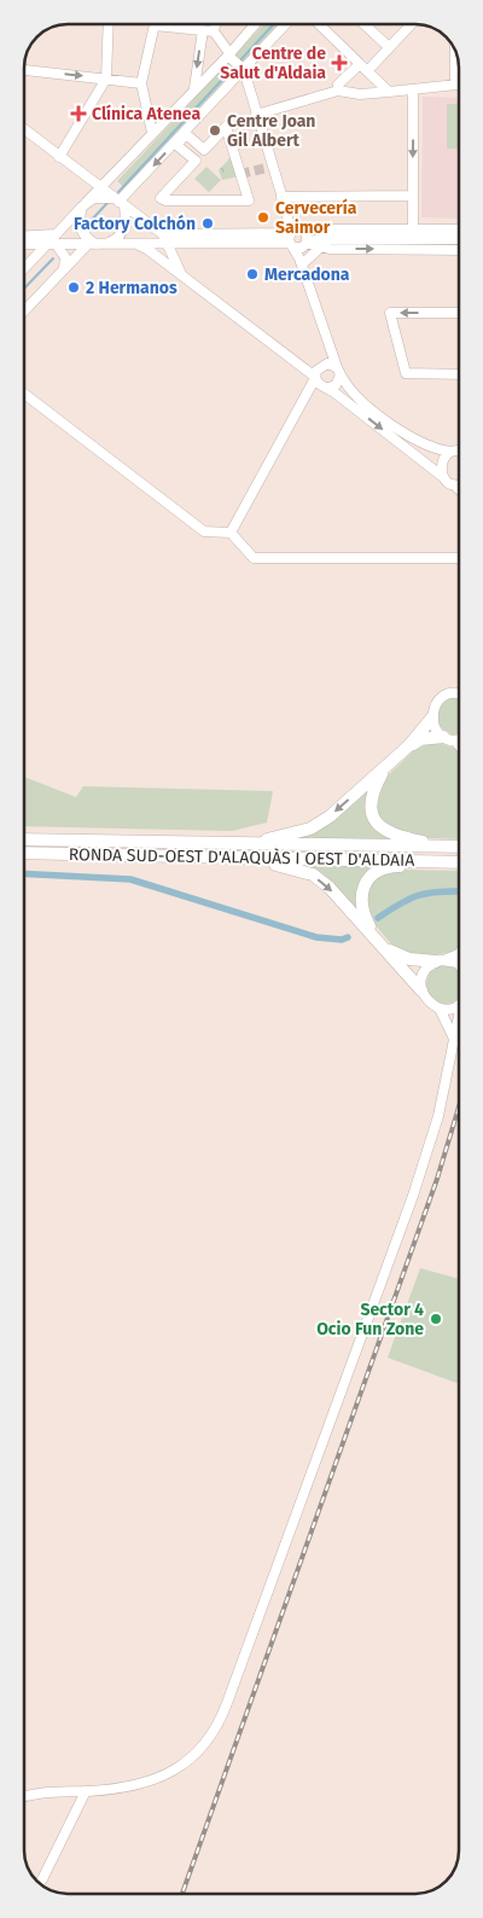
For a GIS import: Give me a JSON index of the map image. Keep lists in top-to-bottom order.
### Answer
{
  "streets": {
    "main road": ["RONDA SUD-OEST D'ALAQUÀS I OEST D'ALDAIA"]
  },
  "places": {
    "health": ["Centre de Salut d'Aldaia", "Clínica Atenea"],
    "other": [
      "Centre Joan Gil Albert",
      "Cervecería Saimor",
      "Factory Colchón",
      "Mercadona",
      "2 Hermanos",
      "Sector 4 Ocio Fun Zone"
    ]
  }
}
